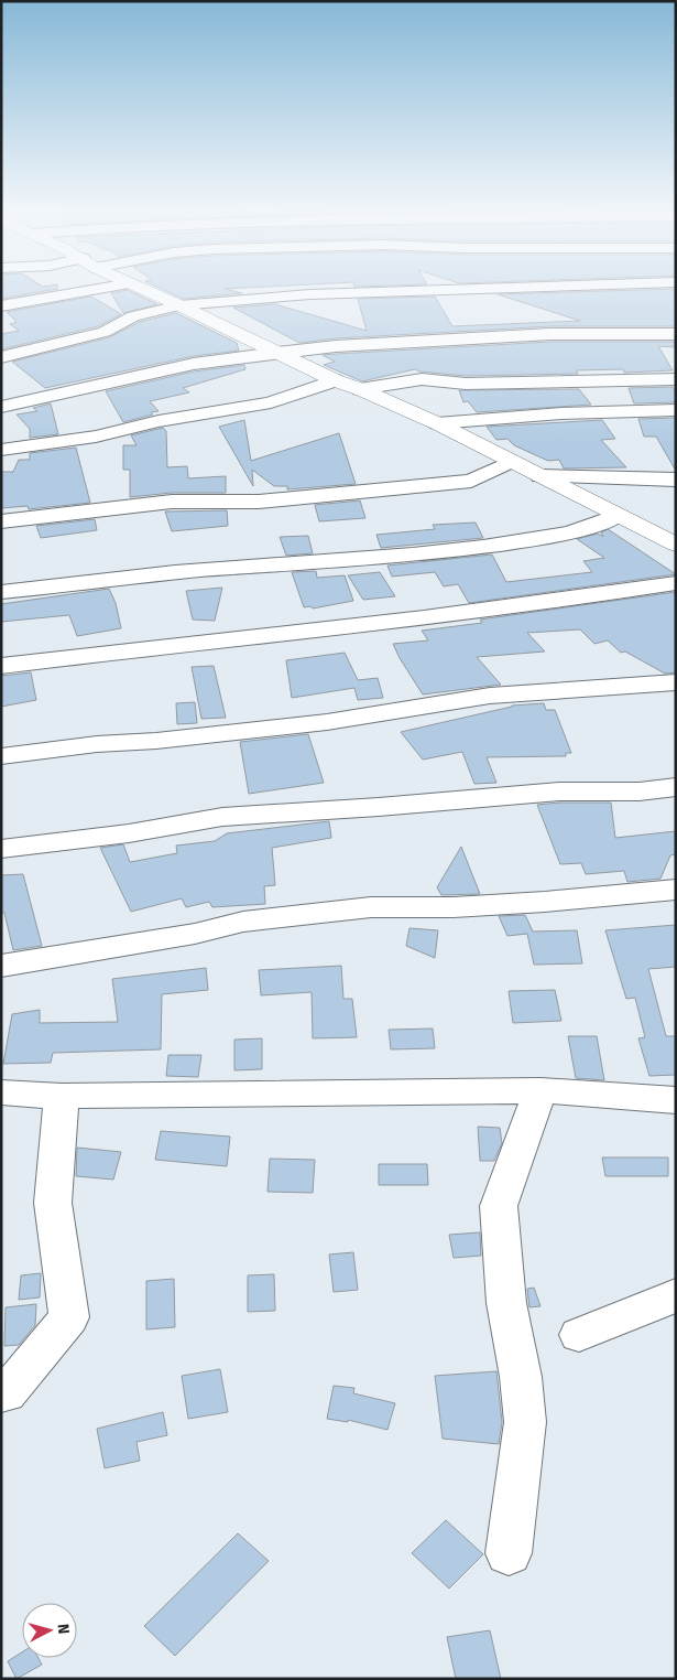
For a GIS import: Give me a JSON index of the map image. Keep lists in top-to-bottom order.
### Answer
{
  "north": "right"
}
